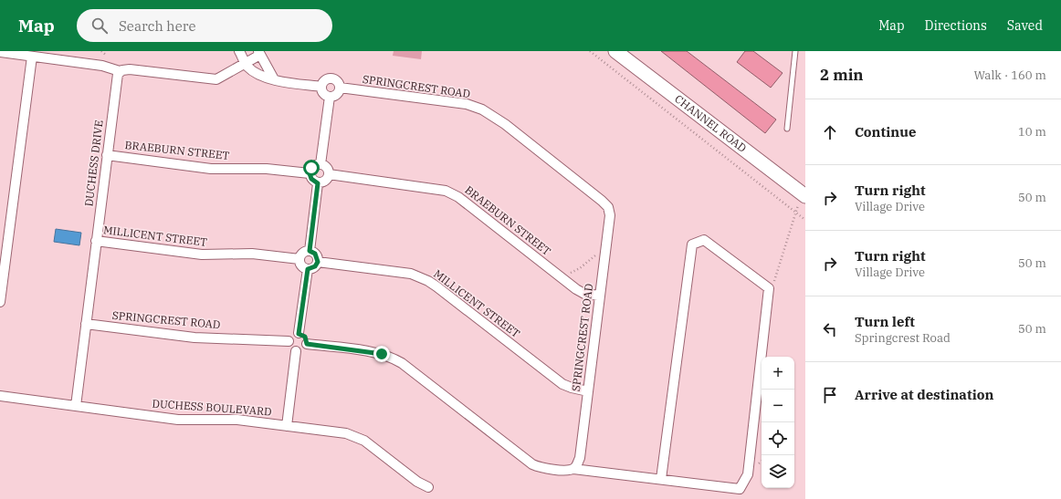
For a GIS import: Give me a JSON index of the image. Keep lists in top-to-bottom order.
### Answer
{
  "streets": {
    "street": [
      "SPRINGCREST ROAD",
      "CHANNEL ROAD",
      "BRAEBURN STREET",
      "DUCHESS DRIVE",
      "MILLICENT STREET",
      "DUCHESS BOULEVARD"
    ]
  },
  "crossings": [
    ["SPRINGCREST ROAD", "BRAEBURN STREET"],
    ["SPRINGCREST ROAD", "DUCHESS DRIVE"],
    ["SPRINGCREST ROAD", "MILLICENT STREET"],
    ["BRAEBURN STREET", "DUCHESS DRIVE"],
    ["DUCHESS DRIVE", "MILLICENT STREET"],
    ["DUCHESS DRIVE", "DUCHESS BOULEVARD"]
  ],
  "page": {
    "header": "Map",
    "search": "Search here",
    "nav": ["Map", "Directions", "Saved"],
    "heading": ["2 min", "Walk · 160 m"],
    "list": [
      ["Continue", "10 m"],
      ["Turn right", "Village Drive", "50 m"],
      ["Turn right", "Village Drive", "50 m"],
      ["Turn left", "Springcrest Road", "50 m"],
      "Arrive at destination"
    ],
    "map_buttons": ["+", "−"]
  }
}
